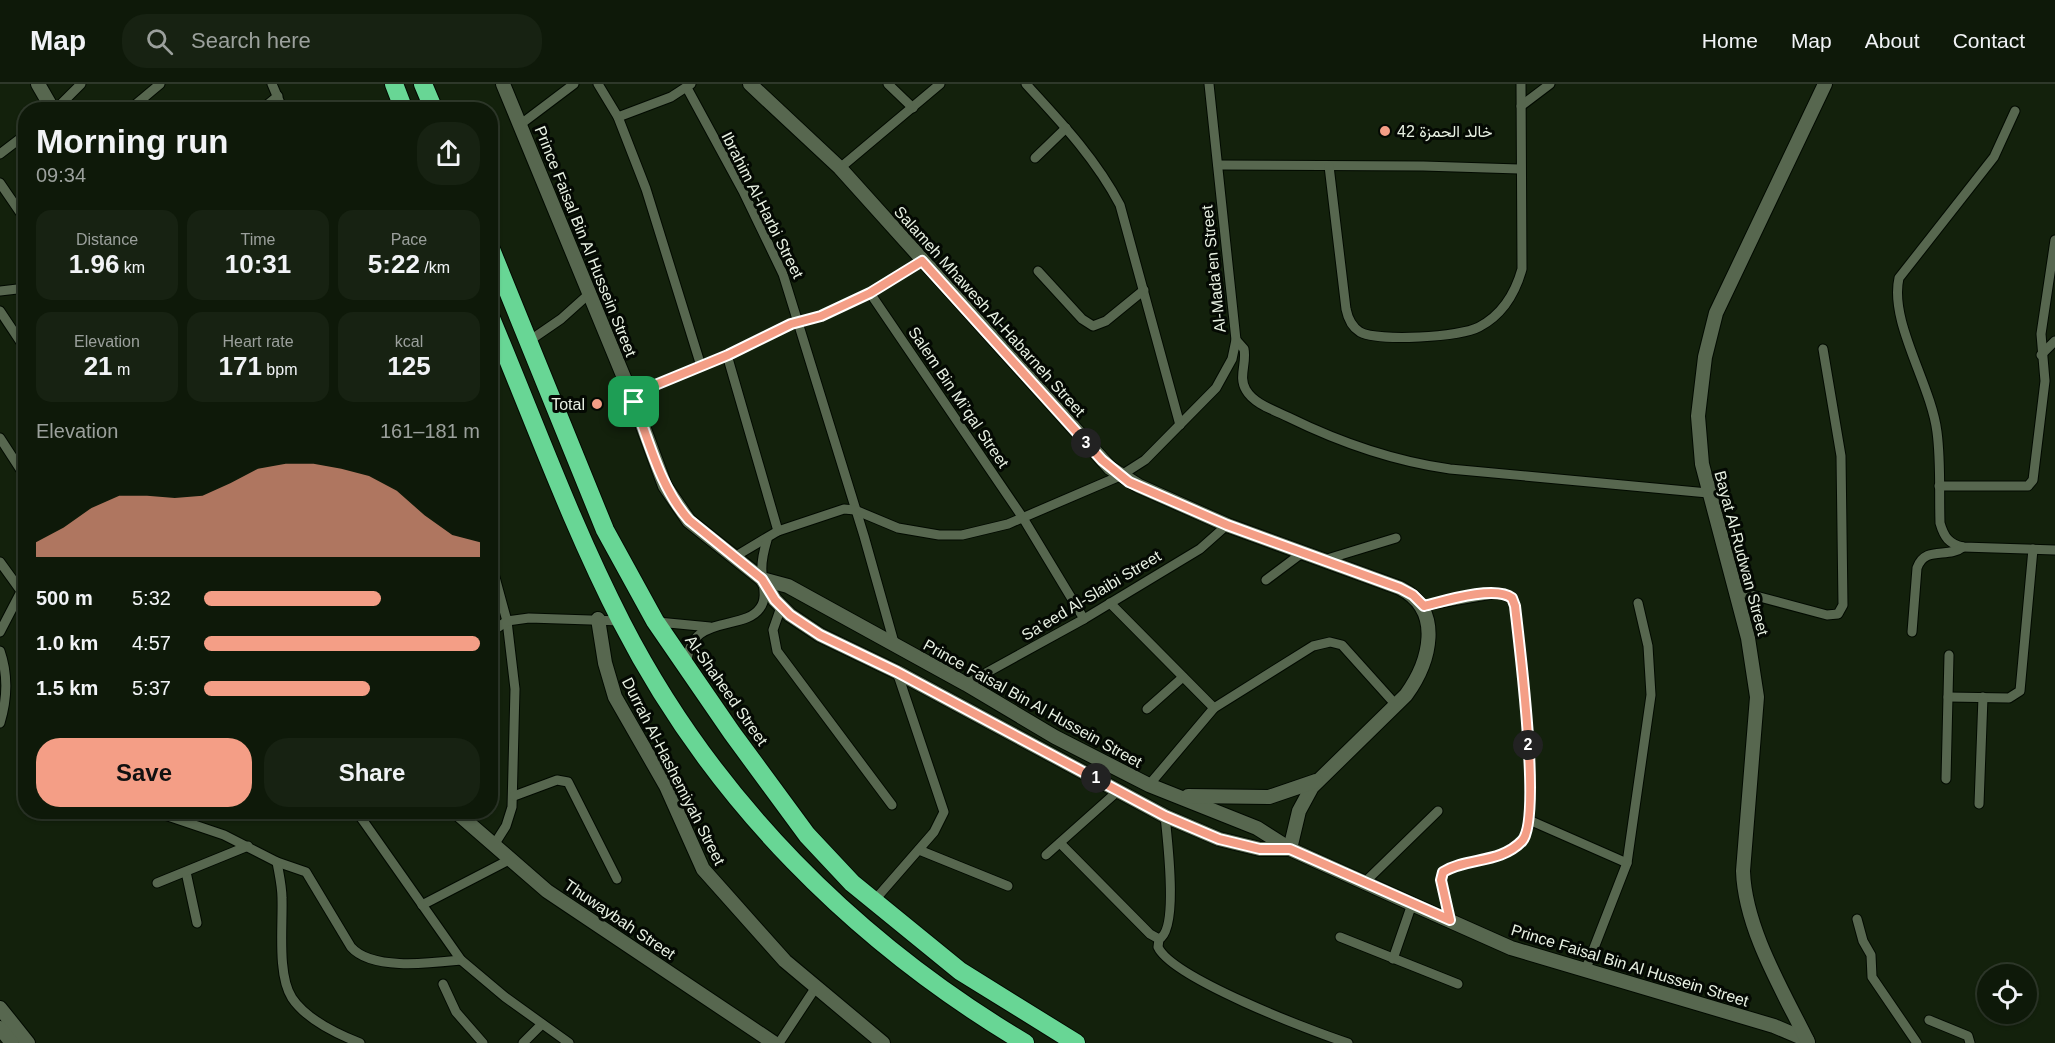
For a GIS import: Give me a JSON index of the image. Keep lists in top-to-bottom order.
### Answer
{
  "streets": {
    "highway": ["Al-Shaheed Street"],
    "street": [
      "Ibrahim Al-Harbi Street",
      "Prince Faisal Bin Al Hussein Street",
      "Al-Mada’en Street",
      "Salameh Mhawesh Al-Habarneh Street",
      "Salem Bin Mi’qal Street",
      "Bayat Al-Rudwan Street",
      "Sa’eed Al-Slaibi Street",
      "Durrah Al-Hashemiyah Street",
      "Thuwaybah Street"
    ]
  },
  "crossings": [
    ["Ibrahim Al-Harbi Street", "Prince Faisal Bin Al Hussein Street"],
    ["Ibrahim Al-Harbi Street", "Al-Mada’en Street"],
    ["Prince Faisal Bin Al Hussein Street", "Bayat Al-Rudwan Street"],
    ["Prince Faisal Bin Al Hussein Street", "Sa’eed Al-Slaibi Street"],
    ["Al-Mada’en Street", "Salameh Mhawesh Al-Habarneh Street"],
    ["Al-Mada’en Street", "Salem Bin Mi’qal Street"],
    ["Salameh Mhawesh Al-Habarneh Street", "Sa’eed Al-Slaibi Street"],
    ["Salem Bin Mi’qal Street", "Sa’eed Al-Slaibi Street"]
  ],
  "places": ["خالد الحمزة 42", "Total"],
  "page": {
    "header": "Map",
    "search": "Search here",
    "nav": [
      "Home",
      "Map",
      "About",
      "Contact"
    ],
    "heading": ["Morning run", "09:34"],
    "stats": [
      ["Distance", "1.96 km"],
      ["Time", "10:31"],
      ["Pace", "5:22 /km"],
      ["Elevation", "21 m"],
      ["Heart rate", "171 bpm"],
      ["kcal", "125"]
    ],
    "chart": ["Elevation", "161–181 m"],
    "pins": ["3", "2", "1"],
    "list": [
      {
        "name": "500 m",
        "note": "5:32"
      },
      {
        "name": "1.0 km",
        "note": "4:57"
      },
      {
        "name": "1.5 km",
        "note": "5:37"
      }
    ],
    "buttons": ["Save", "Share"]
  }
}
